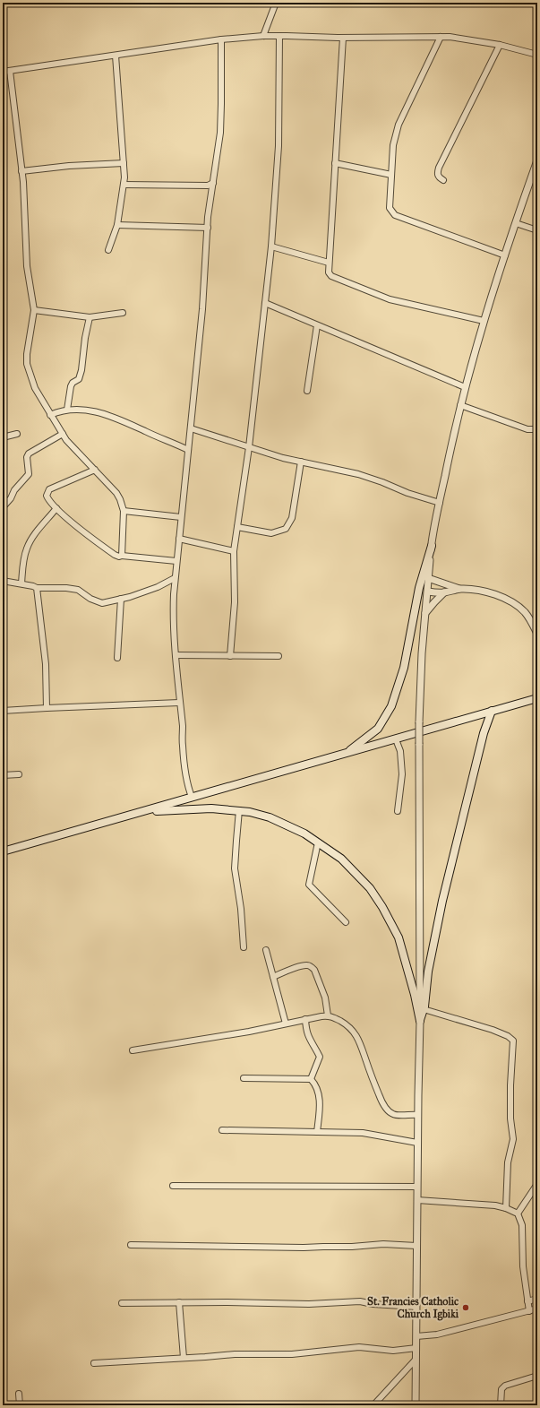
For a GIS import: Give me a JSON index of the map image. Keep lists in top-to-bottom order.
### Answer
{
  "places": ["St. Francies Catholic Church Igbiki"]
}
